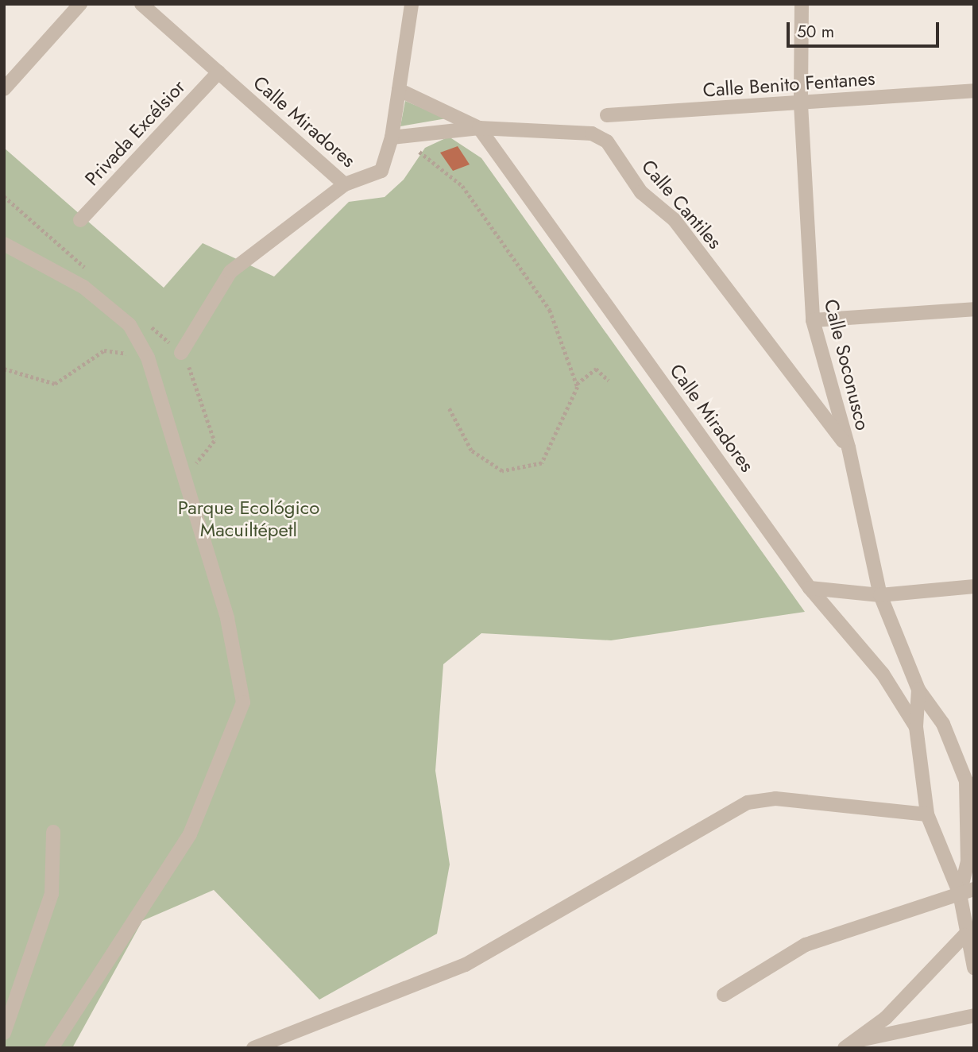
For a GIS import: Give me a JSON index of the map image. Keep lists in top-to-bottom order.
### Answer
{
  "streets": {
    "street": [
      "Calle Benito Fentanes",
      "Calle Miradores",
      "Privada Excélsior",
      "Calle Cantiles",
      "Calle Soconusco"
    ]
  },
  "crossings": [
    ["Calle Benito Fentanes", "Calle Soconusco"],
    ["Calle Miradores", "Privada Excélsior"],
    ["Calle Miradores", "Calle Cantiles"],
    ["Calle Miradores", "Calle Soconusco"],
    ["Calle Cantiles", "Calle Soconusco"]
  ],
  "parks": ["Parque Ecológico Macuiltépetl"],
  "scale_bar": "50 m"
}
